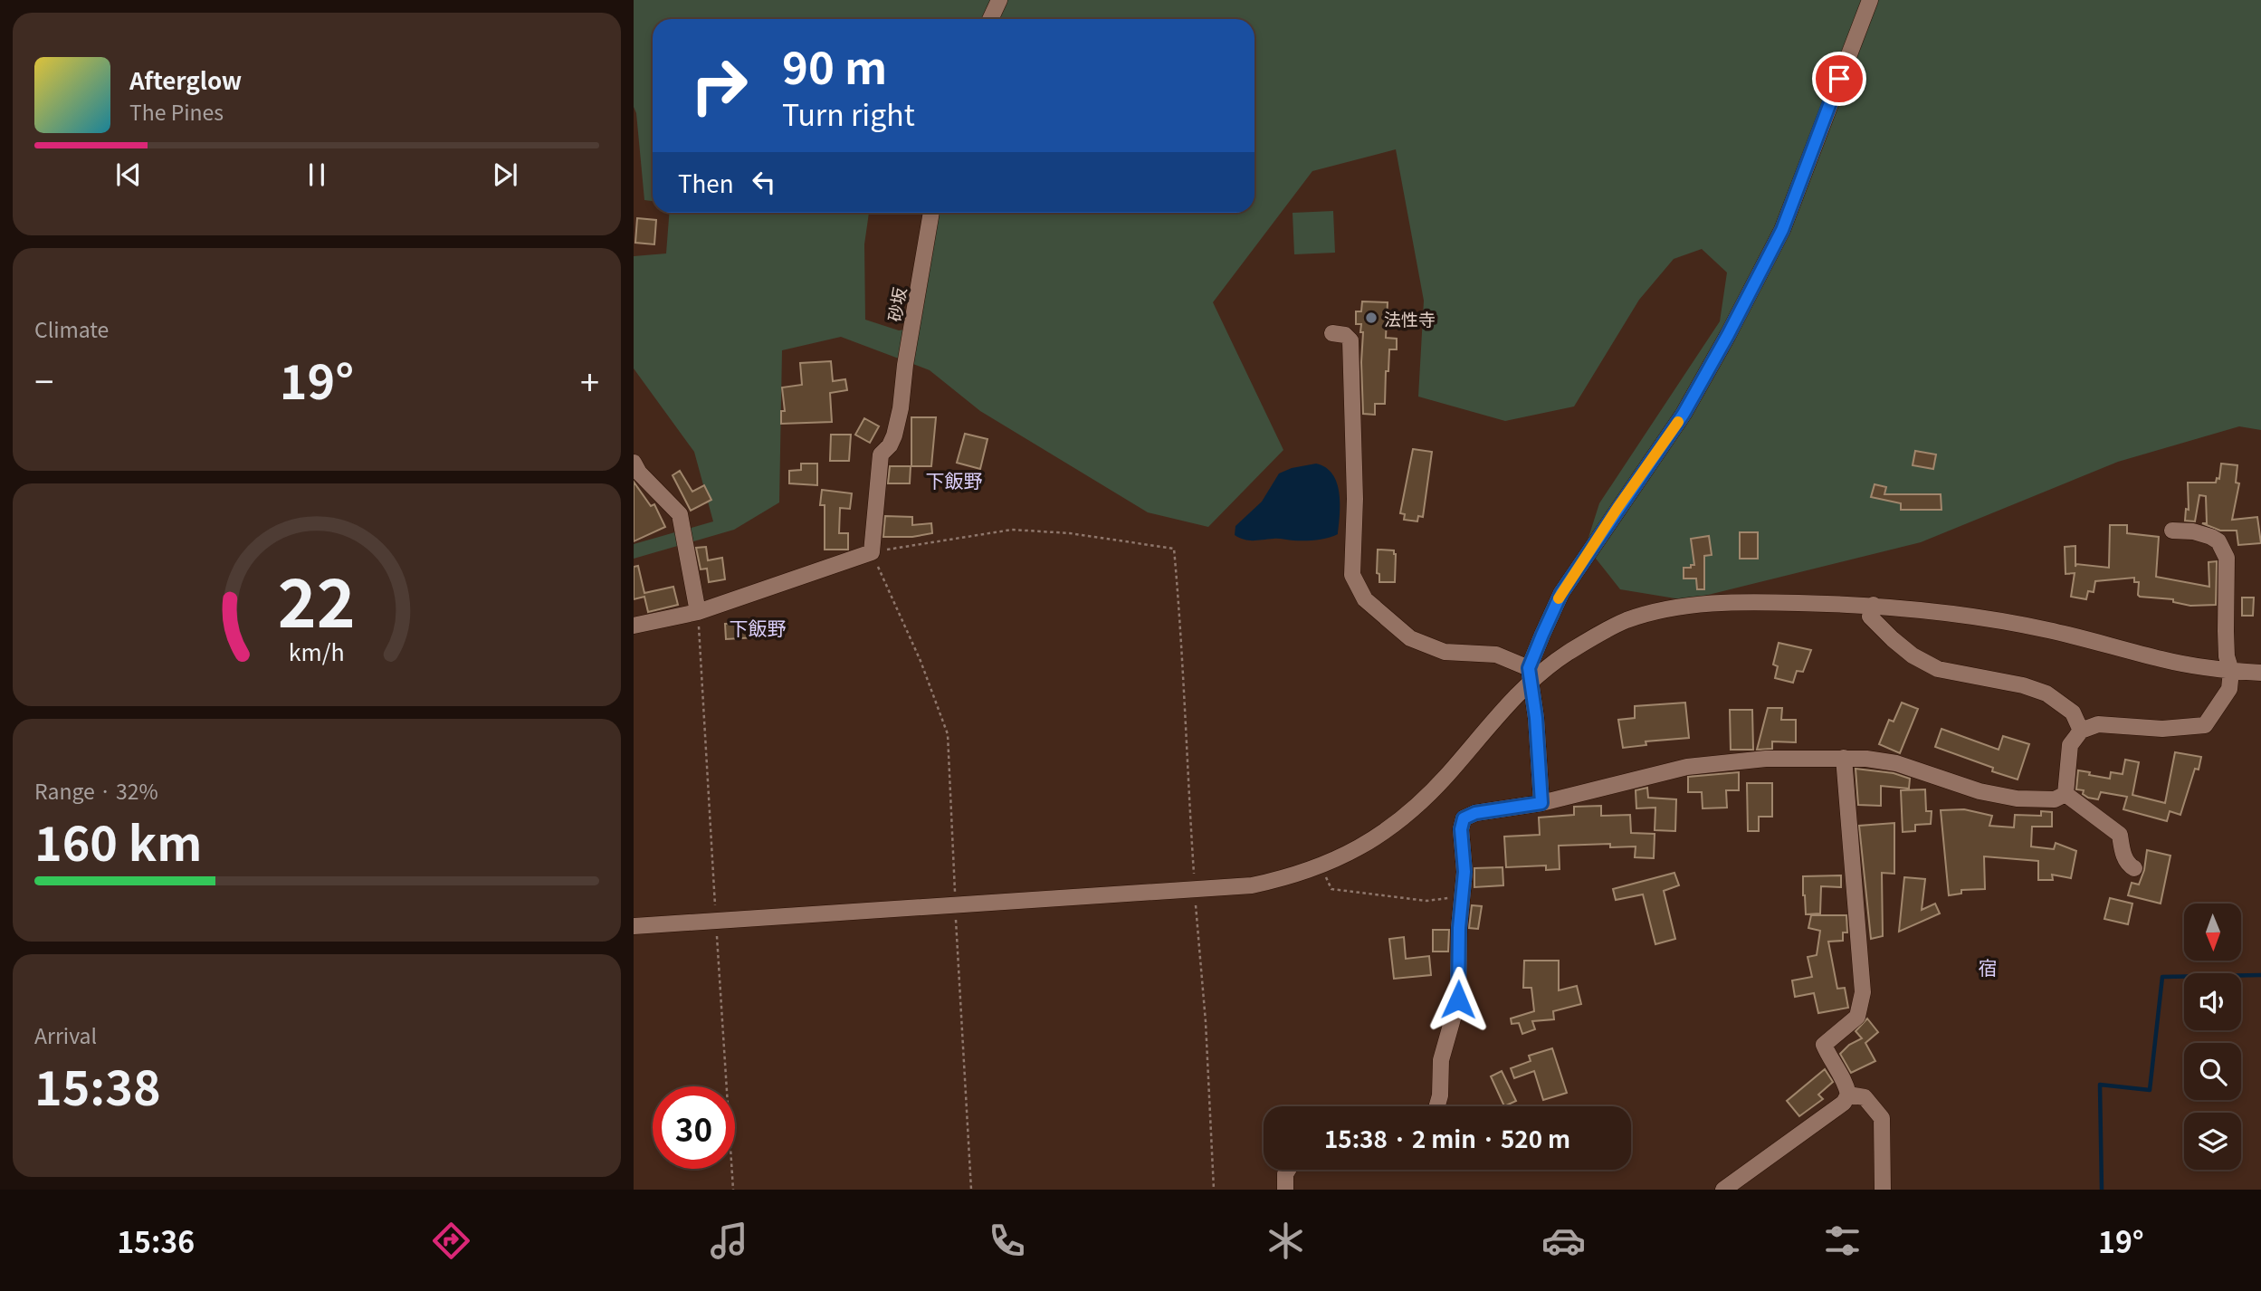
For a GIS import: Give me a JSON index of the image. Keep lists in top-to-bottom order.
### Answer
{
  "streets": {
    "street": ["砂坂"]
  },
  "districts": ["下飯野", "下飯野", "宿"],
  "places": ["法性寺"],
  "north": "bottom",
  "page": {
    "turn": ["90 m", "Turn right"],
    "song": ["Afterglow", "The Pines"],
    "then": "Then",
    "tile": [
      "Climate",
      ["Range · 32%", "160 km"],
      ["Arrival", "15:38"]
    ],
    "heat": ["−", "19°", "+"],
    "limit": "30",
    "trip": "15:38 · 2 min · 520 m",
    "tabs": ["15:36", "19°"],
    "gauge": ["22", "km/h"]
  }
}
